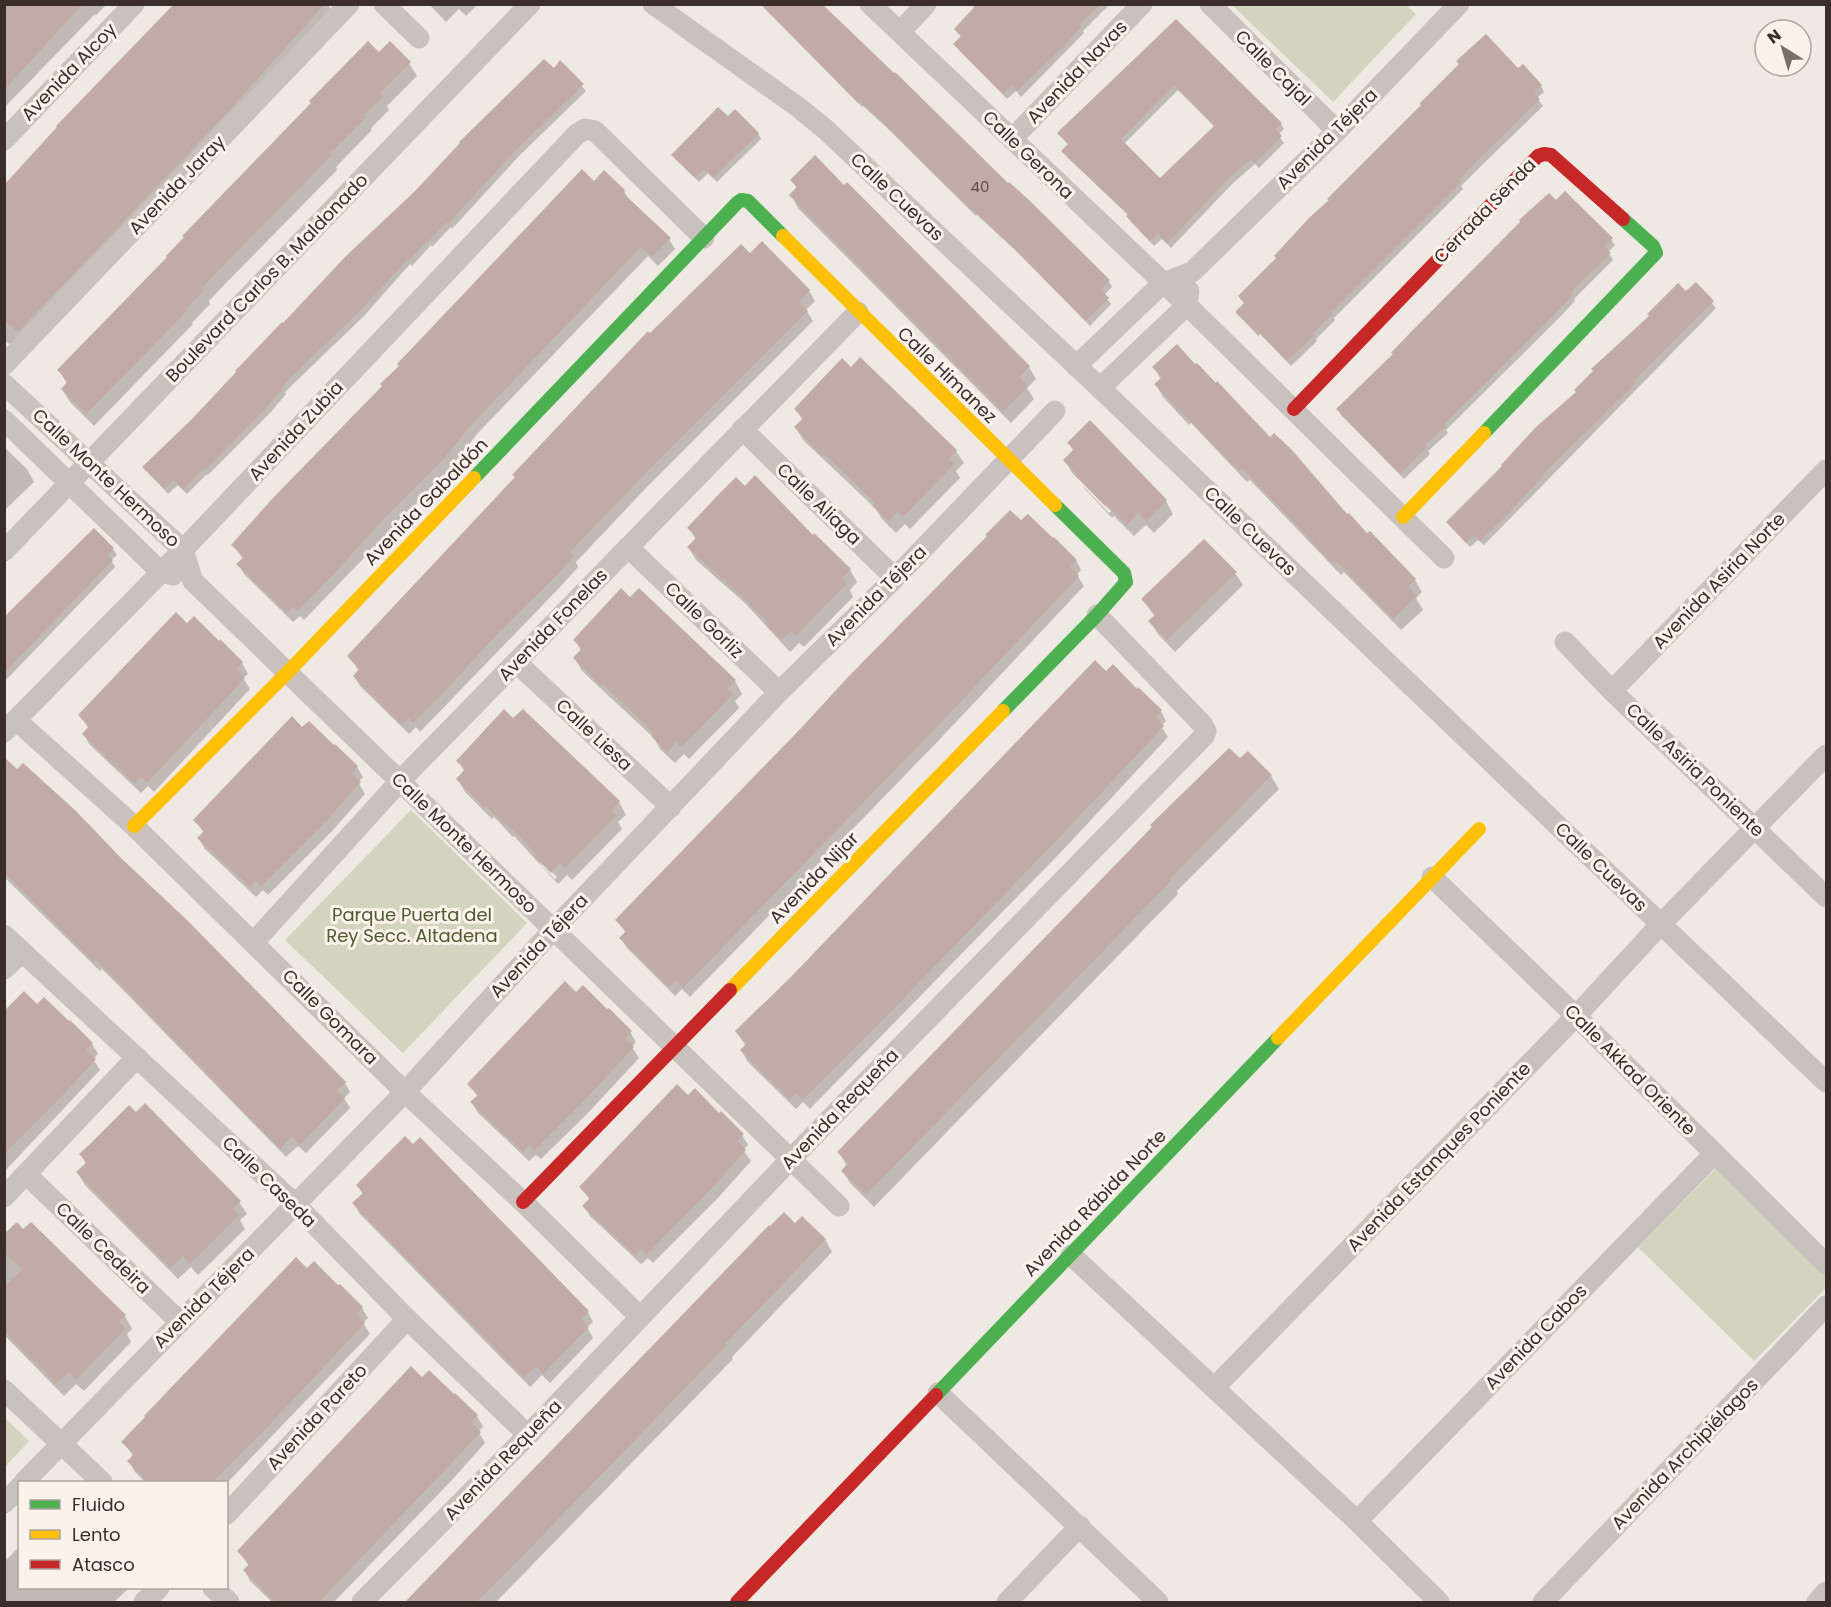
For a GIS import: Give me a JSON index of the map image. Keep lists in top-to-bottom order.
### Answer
{
  "streets": {
    "street": [
      "Calle Cajal",
      "Avenida Alcoy",
      "Avenida Navas",
      "Avenida Téjera",
      "Calle Gerona",
      "Avenida Jaray",
      "Calle Cuevas",
      "Cerrada Senda",
      "Boulevard Carlos B. Maldonado",
      "Calle Himanez",
      "Avenida Zubia",
      "Calle Monte Hermoso",
      "Avenida Gabaldón",
      "Calle Aliaga",
      "Avenida Asiria Norte",
      "Calle Gorliz",
      "Avenida Fonelas",
      "Calle Liesa",
      "Calle Asiria Poniente",
      "Avenida Nijar",
      "Calle Gomara",
      "Calle Akkad Oriente",
      "Avenida Requeña",
      "Avenida Estanques Poniente",
      "Calle Caseda",
      "Avenida Rábida Norte",
      "Calle Cedeira",
      "Avenida Cabos",
      "Avenida Pareto",
      "Avenida Archipiélagos"
    ]
  },
  "crossings": [
    ["Calle Cajal", "Avenida Téjera"],
    ["Avenida Navas", "Calle Gerona"],
    ["Avenida Téjera", "Calle Gerona"],
    ["Avenida Téjera", "Calle Cuevas"],
    ["Avenida Téjera", "Calle Himanez"],
    ["Avenida Téjera", "Calle Monte Hermoso"],
    ["Avenida Téjera", "Calle Aliaga"],
    ["Avenida Téjera", "Calle Gorliz"],
    ["Avenida Téjera", "Calle Liesa"],
    ["Avenida Téjera", "Calle Gomara"],
    ["Avenida Téjera", "Calle Caseda"],
    ["Avenida Téjera", "Calle Cedeira"],
    ["Calle Cuevas", "Avenida Estanques Poniente"],
    ["Boulevard Carlos B. Maldonado", "Calle Monte Hermoso"],
    ["Calle Himanez", "Avenida Gabaldón"],
    ["Calle Himanez", "Avenida Fonelas"],
    ["Calle Himanez", "Avenida Nijar"],
    ["Avenida Zubia", "Calle Monte Hermoso"],
    ["Avenida Zubia", "Avenida Gabaldón"],
    ["Avenida Zubia", "Calle Gomara"],
    ["Calle Monte Hermoso", "Avenida Gabaldón"],
    ["Calle Monte Hermoso", "Avenida Fonelas"],
    ["Calle Monte Hermoso", "Avenida Nijar"],
    ["Calle Monte Hermoso", "Avenida Requeña"],
    ["Avenida Gabaldón", "Calle Gomara"],
    ["Calle Aliaga", "Avenida Fonelas"],
    ["Avenida Asiria Norte", "Calle Asiria Poniente"],
    ["Calle Gorliz", "Avenida Fonelas"],
    ["Avenida Fonelas", "Calle Liesa"],
    ["Avenida Fonelas", "Calle Gomara"],
    ["Calle Asiria Poniente", "Avenida Estanques Poniente"],
    ["Avenida Nijar", "Calle Gomara"],
    ["Avenida Nijar", "Avenida Requeña"],
    ["Calle Gomara", "Avenida Requeña"],
    ["Calle Akkad Oriente", "Avenida Estanques Poniente"],
    ["Calle Akkad Oriente", "Avenida Rábida Norte"],
    ["Calle Akkad Oriente", "Avenida Cabos"],
    ["Avenida Requeña", "Calle Caseda"],
    ["Calle Caseda", "Avenida Pareto"]
  ],
  "parks": ["Parque Puerta del Rey Secc. Altadena"],
  "house_numbers": ["40"],
  "legend": ["Fluido", "Lento", "Atasco"],
  "north": "top left"
}
